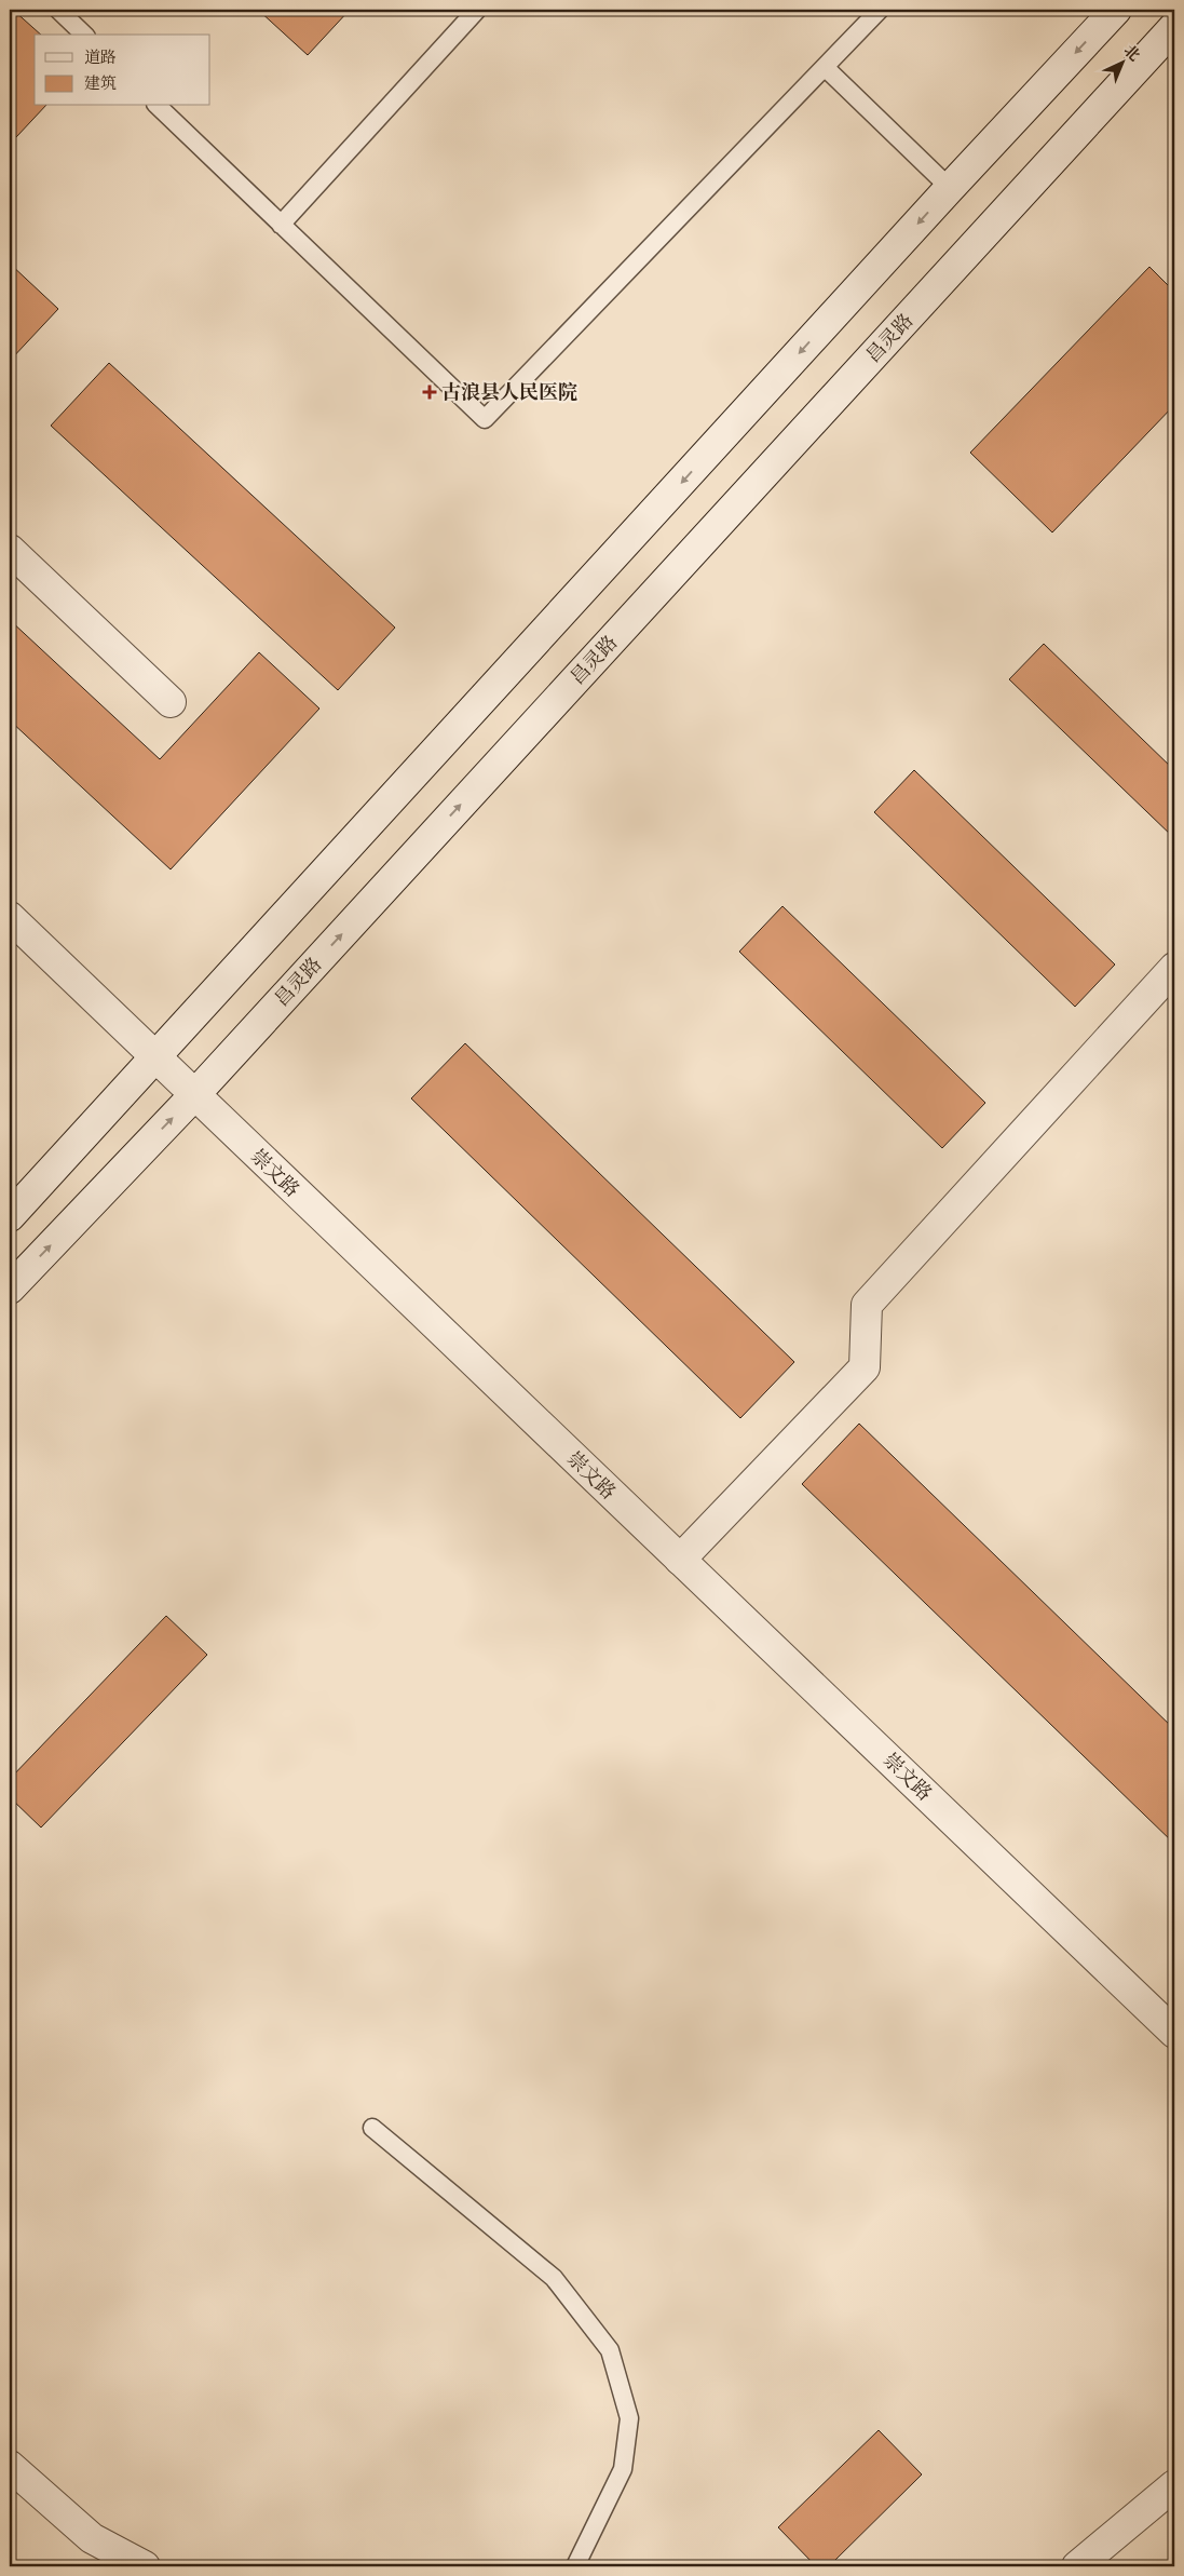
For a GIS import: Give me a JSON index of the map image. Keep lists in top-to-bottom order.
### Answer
{
  "streets": {
    "main road": ["昌灵路", "崇文路"]
  },
  "crossings": [
    ["昌灵路", "崇文路"]
  ],
  "places": {
    "health": ["古浪县人民医院"]
  },
  "legend": ["道路", "建筑"],
  "north": "top right"
}
